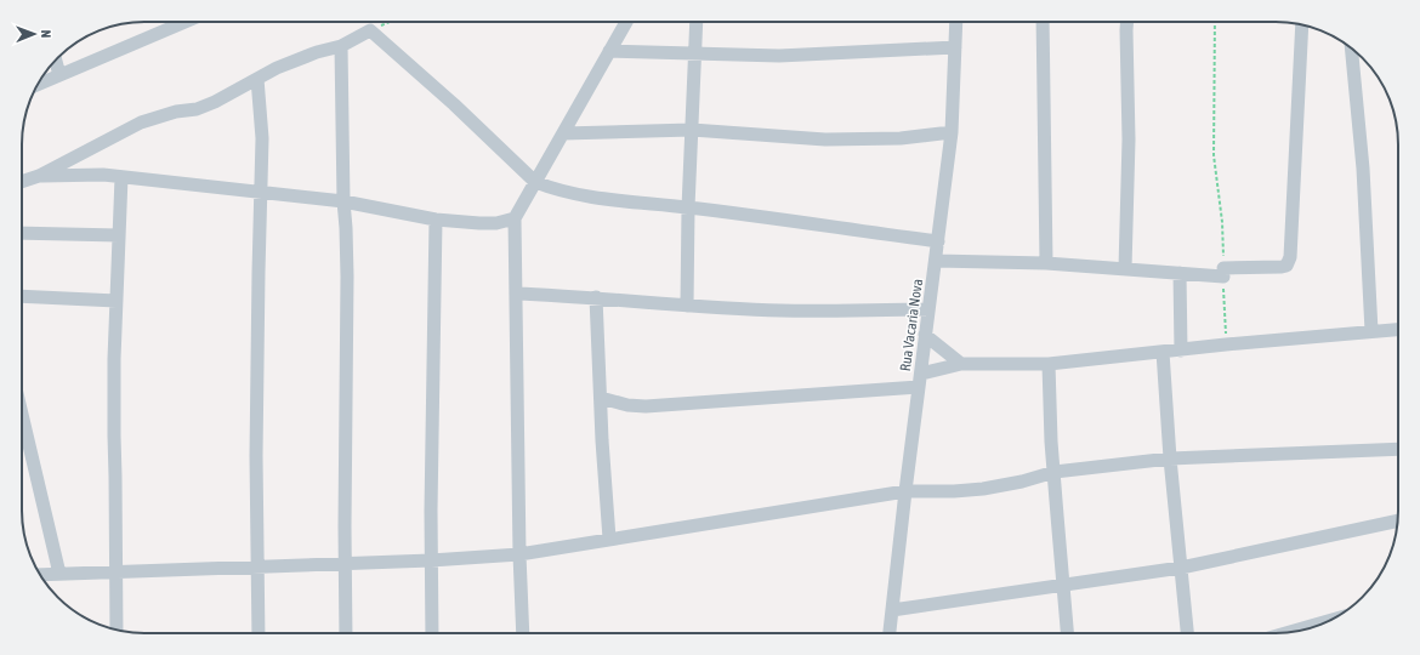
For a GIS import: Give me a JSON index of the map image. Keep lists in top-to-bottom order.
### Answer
{
  "streets": {
    "street": ["Rua Vacaria Nova"]
  },
  "north": "right"
}
